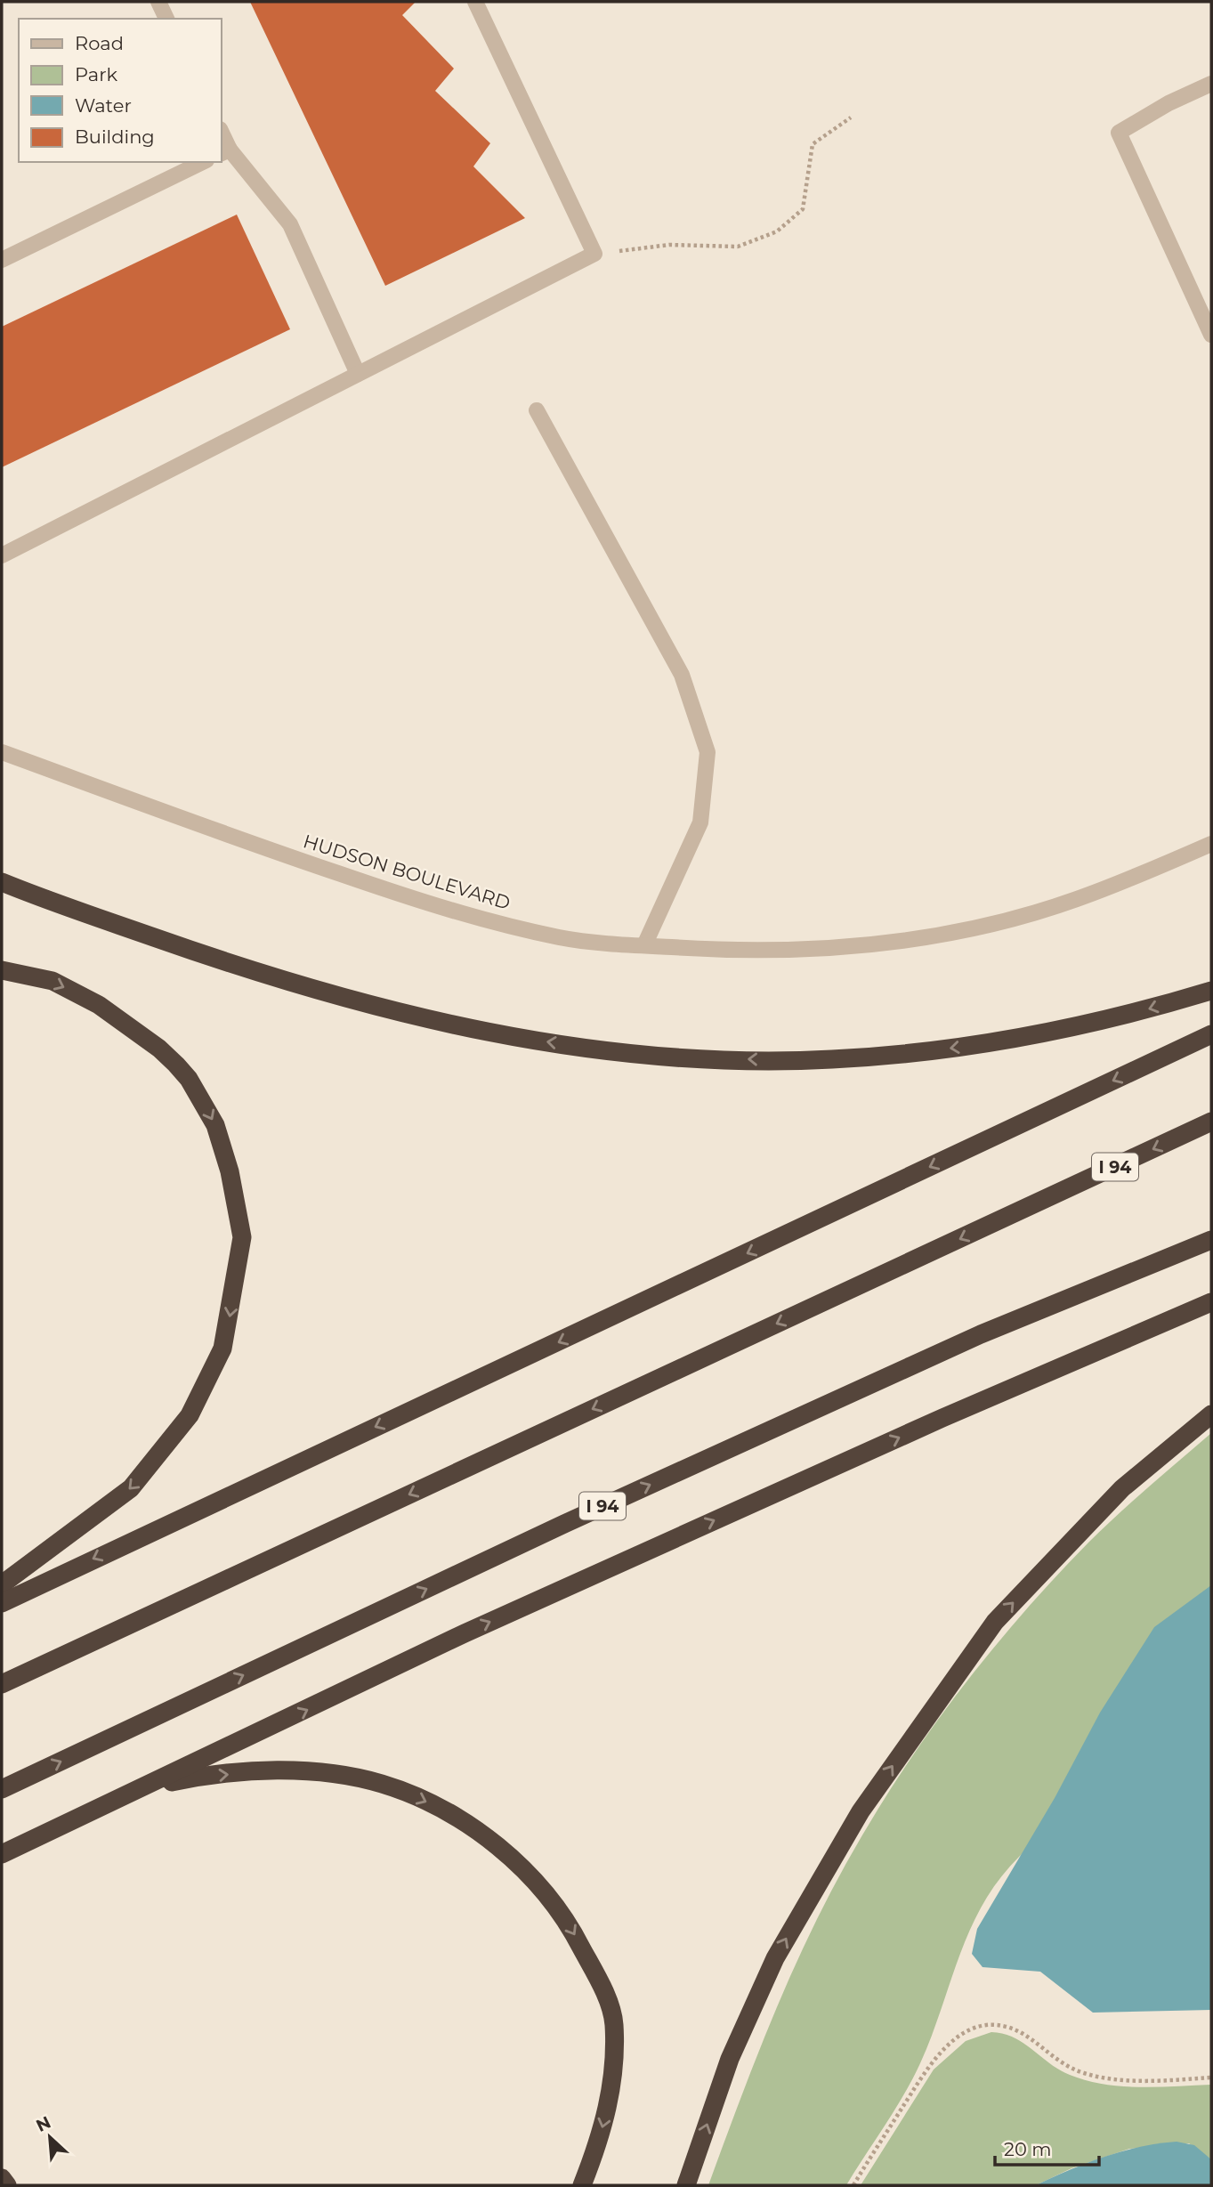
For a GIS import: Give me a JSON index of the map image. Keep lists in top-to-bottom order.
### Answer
{
  "streets": {
    "highway": ["I 94"],
    "street": ["HUDSON BOULEVARD"]
  },
  "legend": [
    "Road",
    "Park",
    "Water",
    "Building"
  ],
  "scale_bar": "20 m",
  "north": "top left"
}
